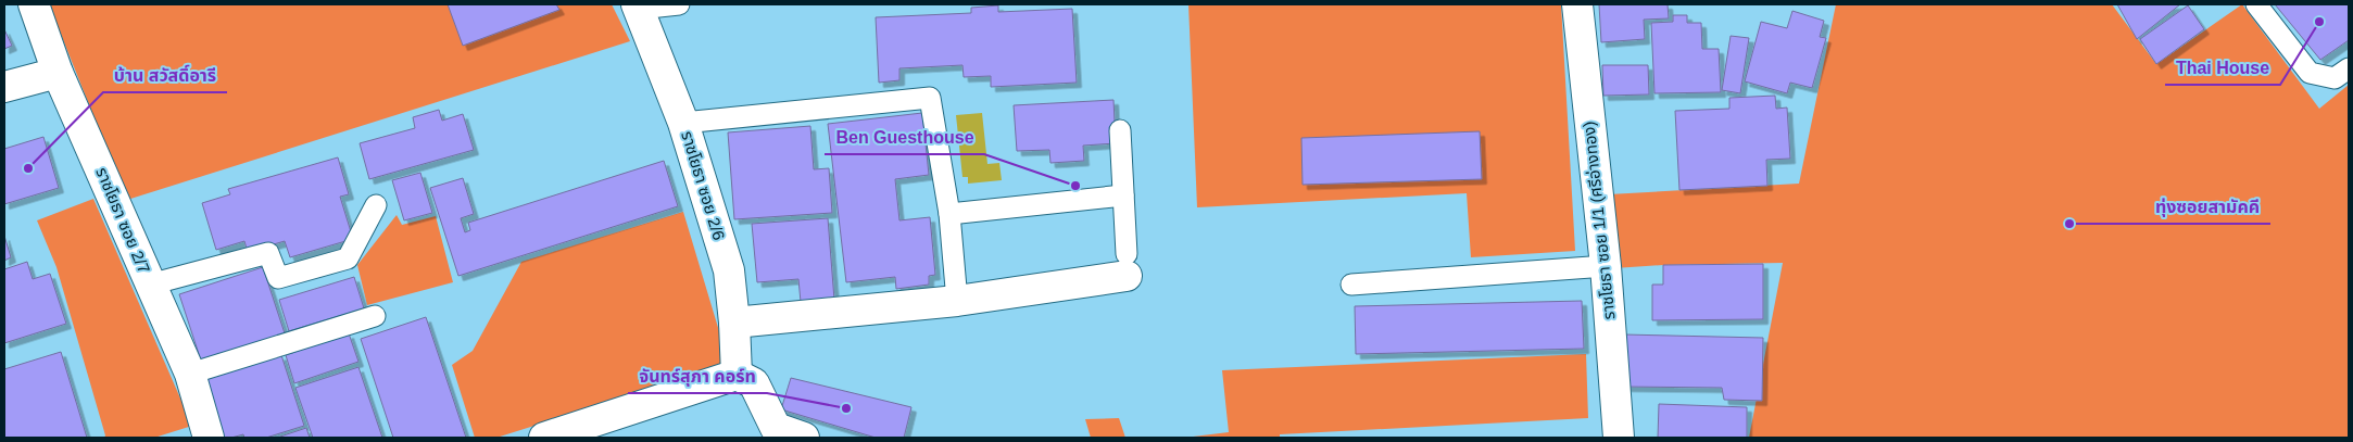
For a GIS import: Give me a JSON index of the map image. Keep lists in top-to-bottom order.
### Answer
{
  "streets": {
    "street": ["ราชโยธา ซอย 2/6", "ราชโยธา ซอย 2/7", "ราชโยธา ซอย 1/1 (ศรีอ่างทอง)"]
  },
  "places": [
    "Thai House",
    "บ้าน สวัสดิ์อารี",
    "Ben Guesthouse",
    "ทุ่งซอยสามัคคี",
    "จันทร์สุภา คอร์ท"
  ]
}
